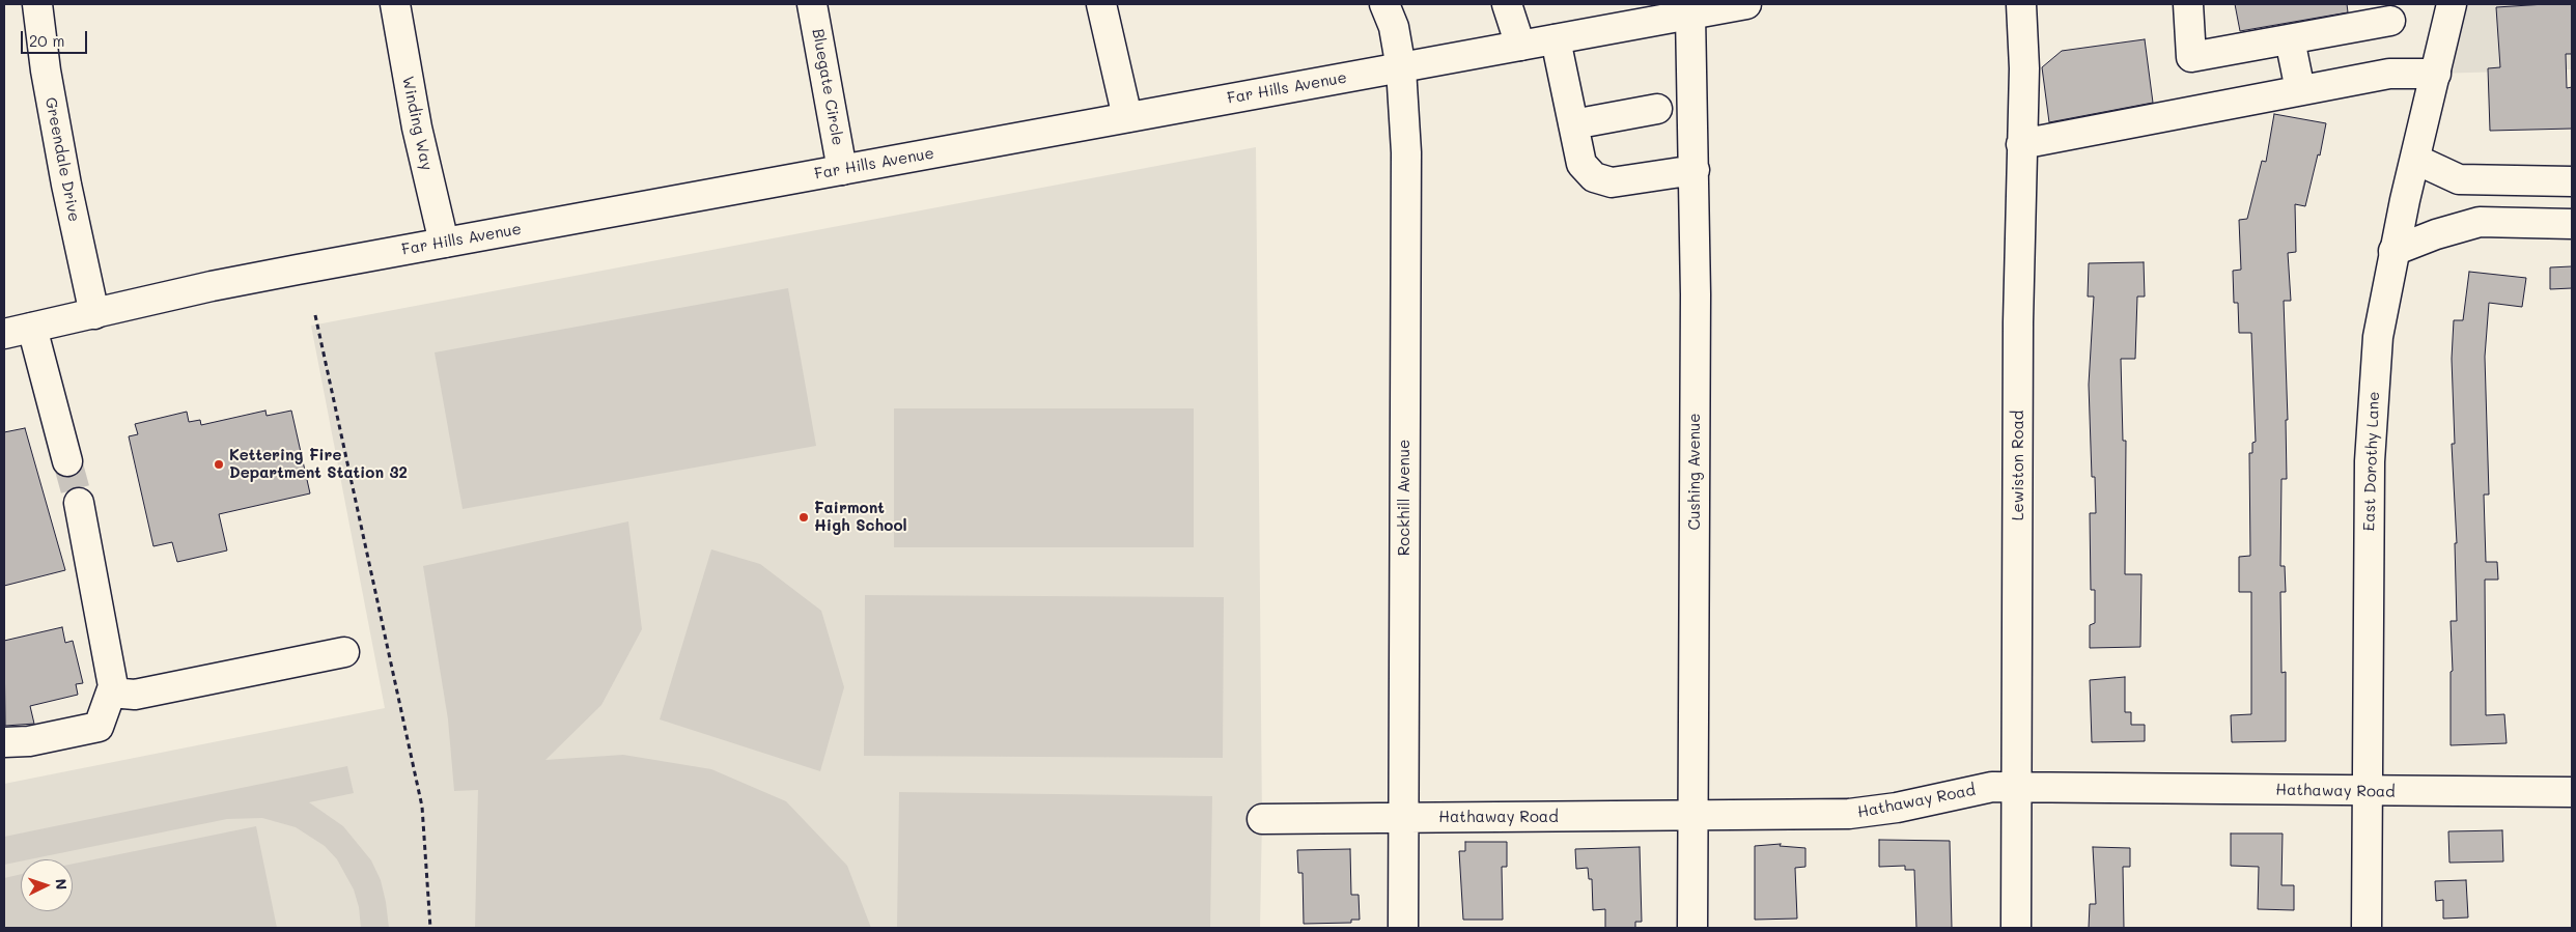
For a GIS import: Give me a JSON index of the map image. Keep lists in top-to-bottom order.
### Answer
{
  "streets": {
    "street": [
      "Bluegate Circle",
      "Far Hills Avenue",
      "Winding Way",
      "Greendale Drive",
      "East Dorothy Lane",
      "Lewiston Road",
      "Cushing Avenue",
      "Rockhill Avenue",
      "Hathaway Road"
    ]
  },
  "crossings": [
    ["Bluegate Circle", "Far Hills Avenue"],
    ["Far Hills Avenue", "Winding Way"],
    ["Far Hills Avenue", "Greendale Drive"],
    ["Far Hills Avenue", "Cushing Avenue"],
    ["Far Hills Avenue", "Rockhill Avenue"],
    ["East Dorothy Lane", "Hathaway Road"],
    ["Lewiston Road", "Hathaway Road"],
    ["Cushing Avenue", "Hathaway Road"],
    ["Rockhill Avenue", "Hathaway Road"]
  ],
  "places": ["Kettering Fire Department Station 32", "Fairmont High School"],
  "scale_bar": "20 m",
  "north": "right"
}
